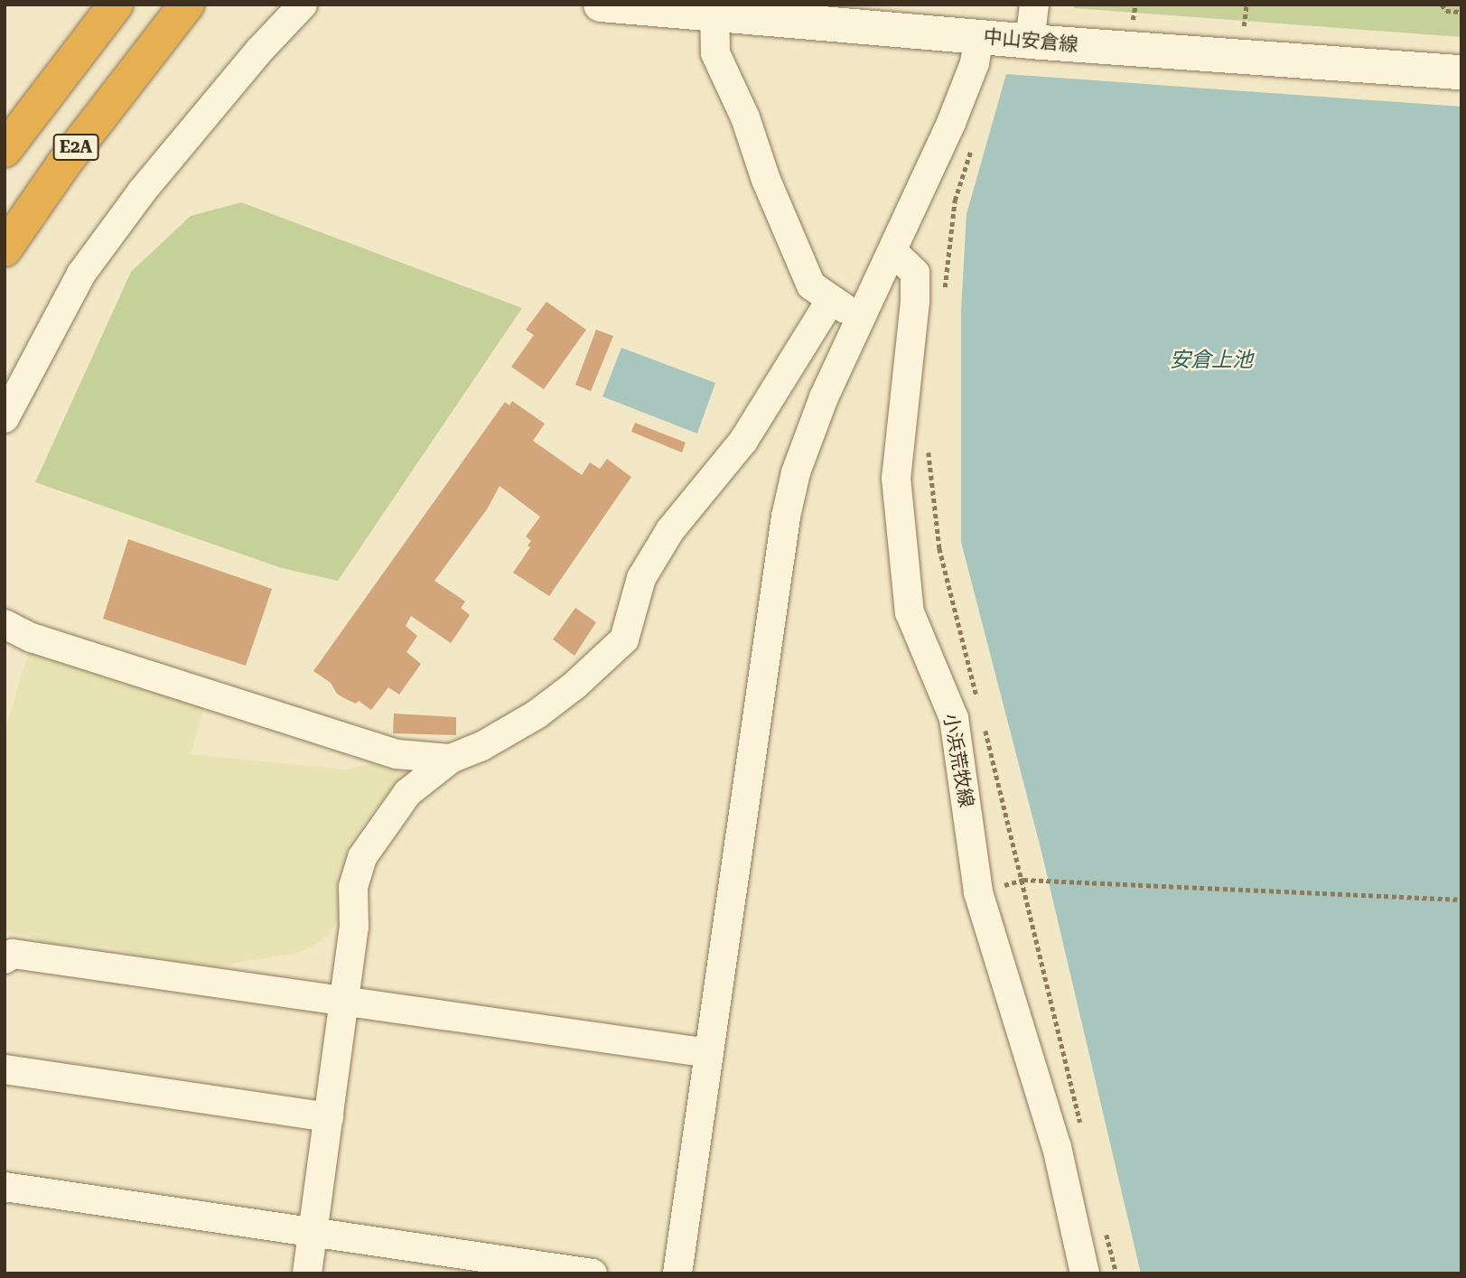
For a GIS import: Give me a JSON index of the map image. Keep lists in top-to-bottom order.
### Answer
{
  "streets": {
    "highway": ["E2A"],
    "street": ["中山安倉線", "小浜荒牧線"]
  },
  "water": ["安倉上池"]
}
